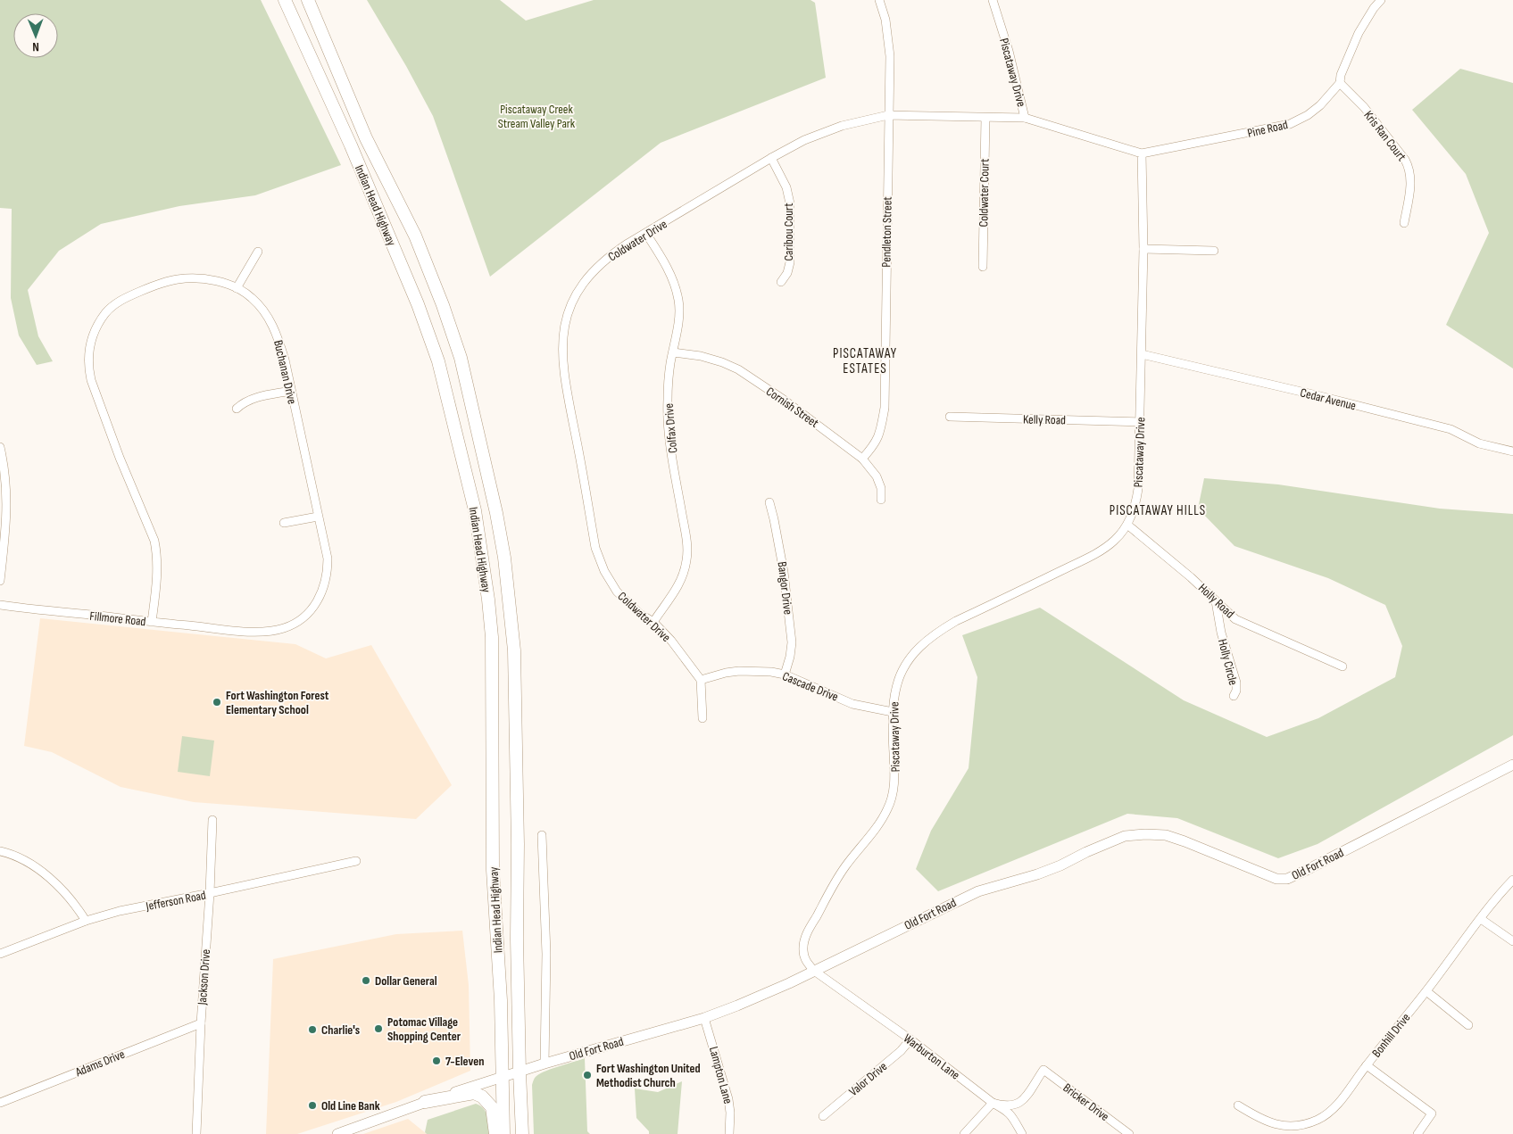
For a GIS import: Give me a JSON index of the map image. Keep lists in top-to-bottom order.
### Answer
{
  "streets": {
    "highway": ["Indian Head Highway"],
    "main road": ["Old Fort Road"],
    "street": [
      "Piscataway Drive",
      "Pine Road",
      "Kris Ran Court",
      "Coldwater Court",
      "Caribou Court",
      "Pendleton Street",
      "Coldwater Drive",
      "Buchanan Drive",
      "Cedar Avenue",
      "Cornish Street",
      "Kelly Road",
      "Colfax Drive",
      "Bangor Drive",
      "Holly Road",
      "Fillmore Road",
      "Holly Circle",
      "Cascade Drive",
      "Jefferson Road",
      "Jackson Drive",
      "Bonhill Drive",
      "Warburton Lane",
      "Adams Drive",
      "Lampton Lane",
      "Valor Drive",
      "Bricker Drive"
    ]
  },
  "crossings": [
    ["Piscataway Drive", "Pine Road"],
    ["Piscataway Drive", "Coldwater Drive"],
    ["Piscataway Drive", "Cedar Avenue"],
    ["Piscataway Drive", "Kelly Road"],
    ["Piscataway Drive", "Holly Road"],
    ["Piscataway Drive", "Cascade Drive"],
    ["Piscataway Drive", "Old Fort Road"],
    ["Piscataway Drive", "Warburton Lane"],
    ["Pine Road", "Kris Ran Court"],
    ["Coldwater Court", "Coldwater Drive"],
    ["Indian Head Highway", "Old Fort Road"],
    ["Caribou Court", "Coldwater Drive"],
    ["Pendleton Street", "Coldwater Drive"],
    ["Pendleton Street", "Cornish Street"],
    ["Coldwater Drive", "Colfax Drive"],
    ["Coldwater Drive", "Cascade Drive"],
    ["Buchanan Drive", "Fillmore Road"],
    ["Cornish Street", "Colfax Drive"],
    ["Bangor Drive", "Cascade Drive"],
    ["Holly Road", "Holly Circle"],
    ["Old Fort Road", "Warburton Lane"],
    ["Old Fort Road", "Lampton Lane"],
    ["Jefferson Road", "Jackson Drive"],
    ["Jackson Drive", "Adams Drive"],
    ["Warburton Lane", "Valor Drive"],
    ["Warburton Lane", "Bricker Drive"]
  ],
  "districts": ["PISCATAWAY ESTATES", "PISCATAWAY HILLS"],
  "parks": ["Piscataway Creek Stream Valley Park"],
  "places": [
    "Fort Washington Forest Elementary School",
    "Dollar General",
    "Potomac Village Shopping Center",
    "Charlie's",
    "7-Eleven",
    "Fort Washington United Methodist Church",
    "Old Line Bank"
  ],
  "north": "bottom"
}
